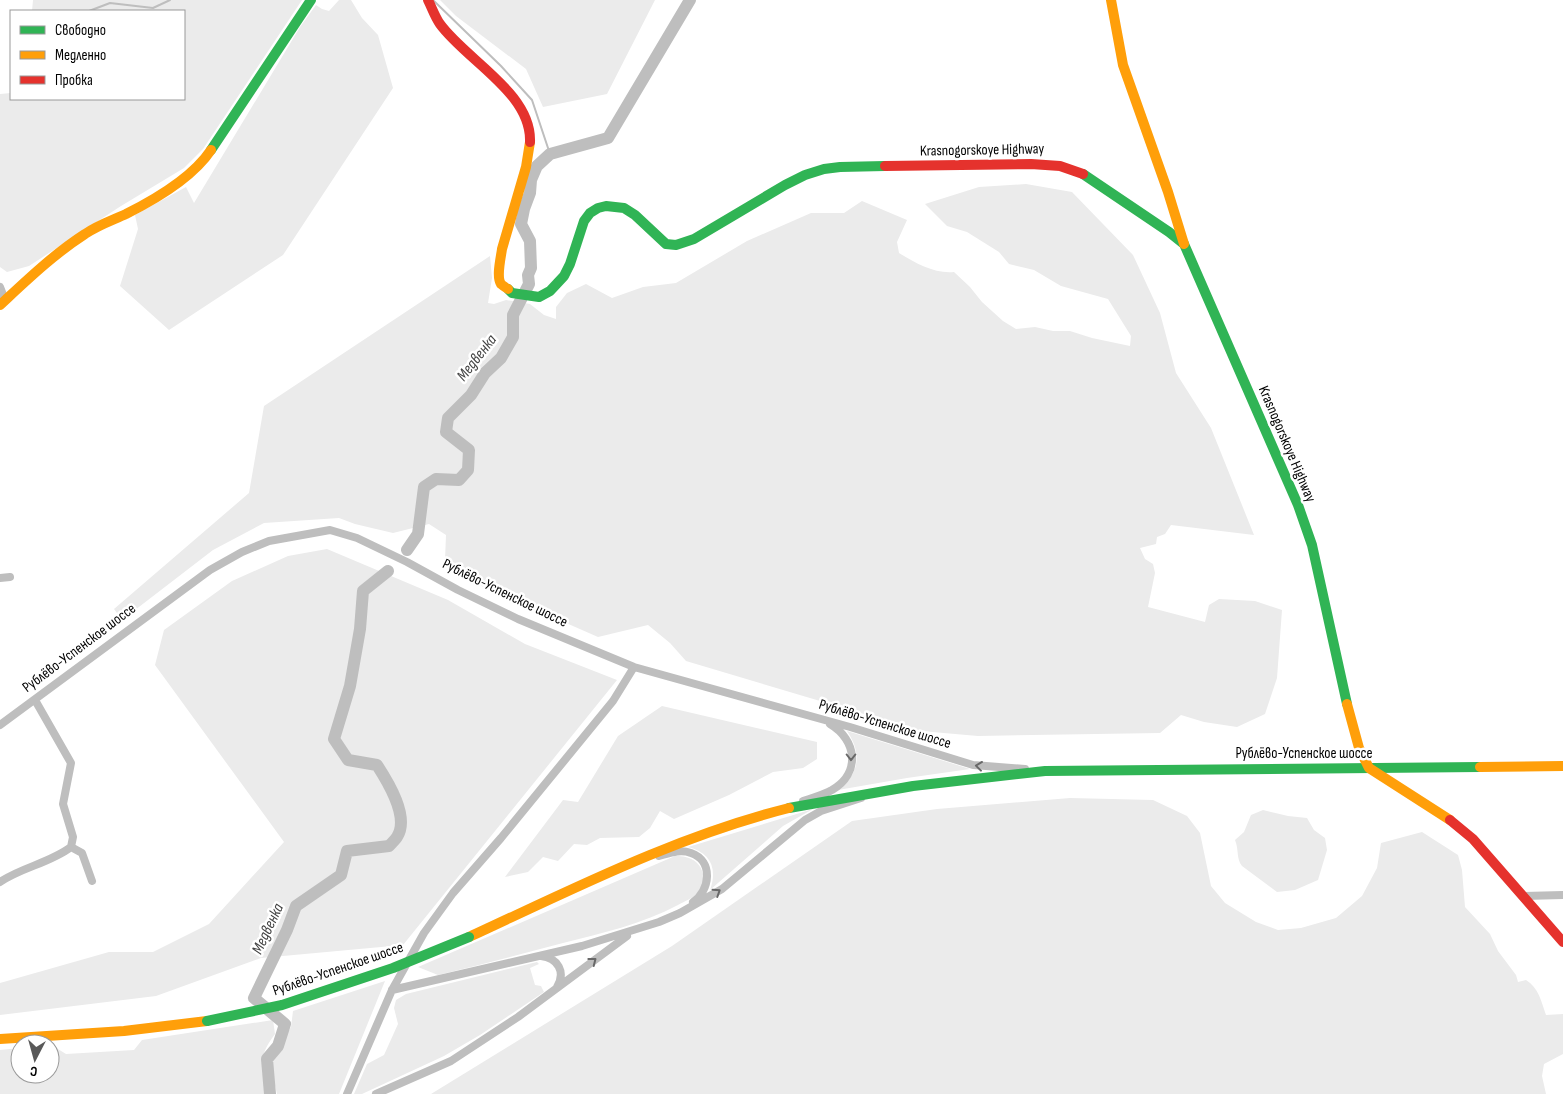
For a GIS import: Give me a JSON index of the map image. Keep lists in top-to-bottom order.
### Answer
{
  "streets": {
    "main road": ["Krasnogorskoye Highway", "Рублёво-Успенское шоссе"]
  },
  "crossings": [
    ["Krasnogorskoye Highway", "Рублёво-Успенское шоссе"]
  ],
  "water": ["Медвенка"],
  "legend": ["Свободно", "Медленно", "Пробка"],
  "north": "bottom"
}
